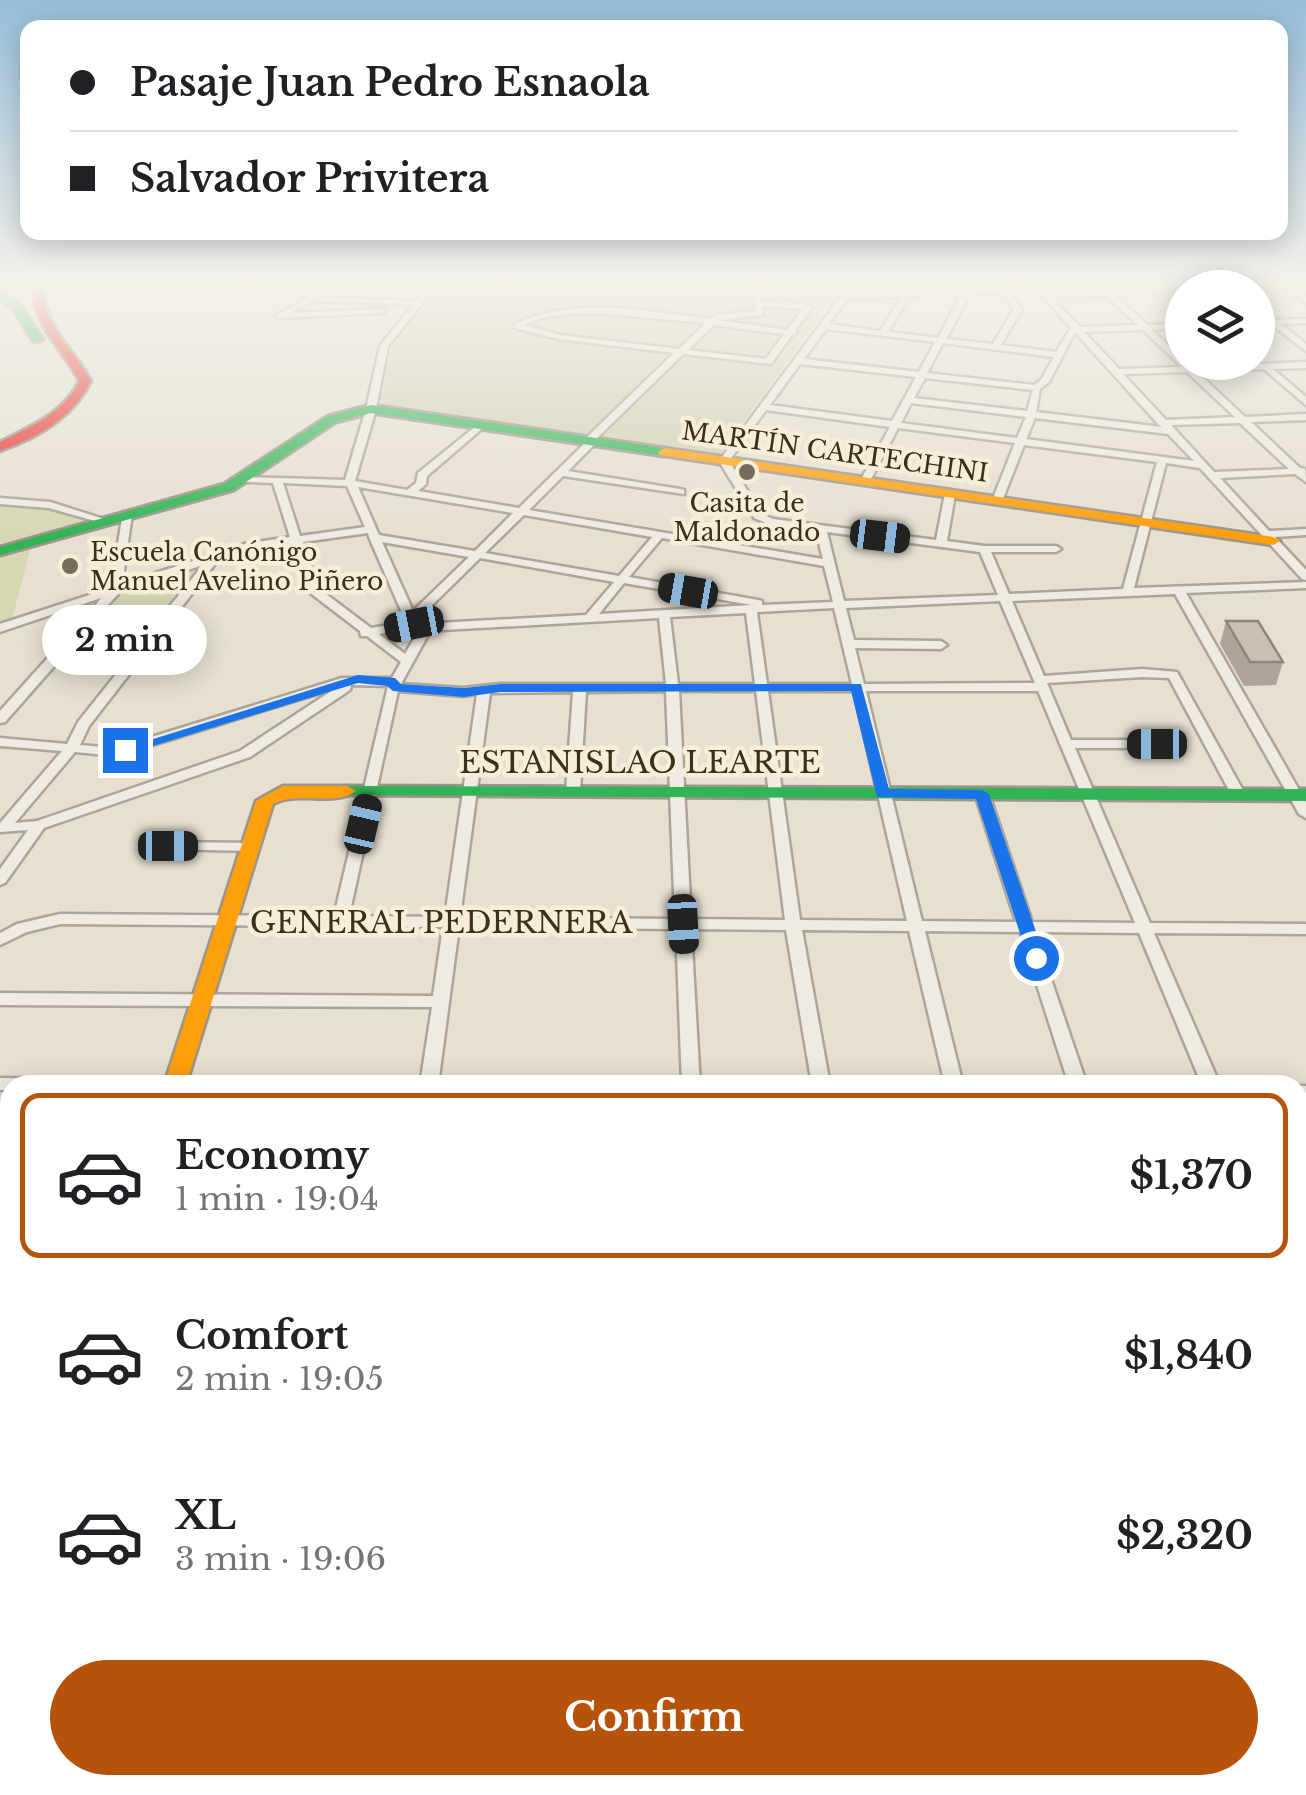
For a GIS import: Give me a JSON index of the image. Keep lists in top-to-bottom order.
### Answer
{
  "streets": {
    "street": ["MARTÍN CARTECHINI", "ESTANISLAO LEARTE", "GENERAL PEDERNERA"]
  },
  "places": ["Casita de Maldonado", "Escuela Canónigo Manuel Avelino Piñero"],
  "page": {
    "banner": ["Pasaje Juan Pedro Esnaola", "Salvador Privitera"],
    "bubble": "2 min",
    "list": [
      {
        "name": "Economy",
        "note": "1 min · 19:04",
        "value": "$1,370"
      },
      {
        "name": "Comfort",
        "note": "2 min · 19:05",
        "value": "$1,840"
      },
      {
        "name": "XL",
        "note": "3 min · 19:06",
        "value": "$2,320"
      }
    ],
    "buttons": "Confirm"
  }
}
